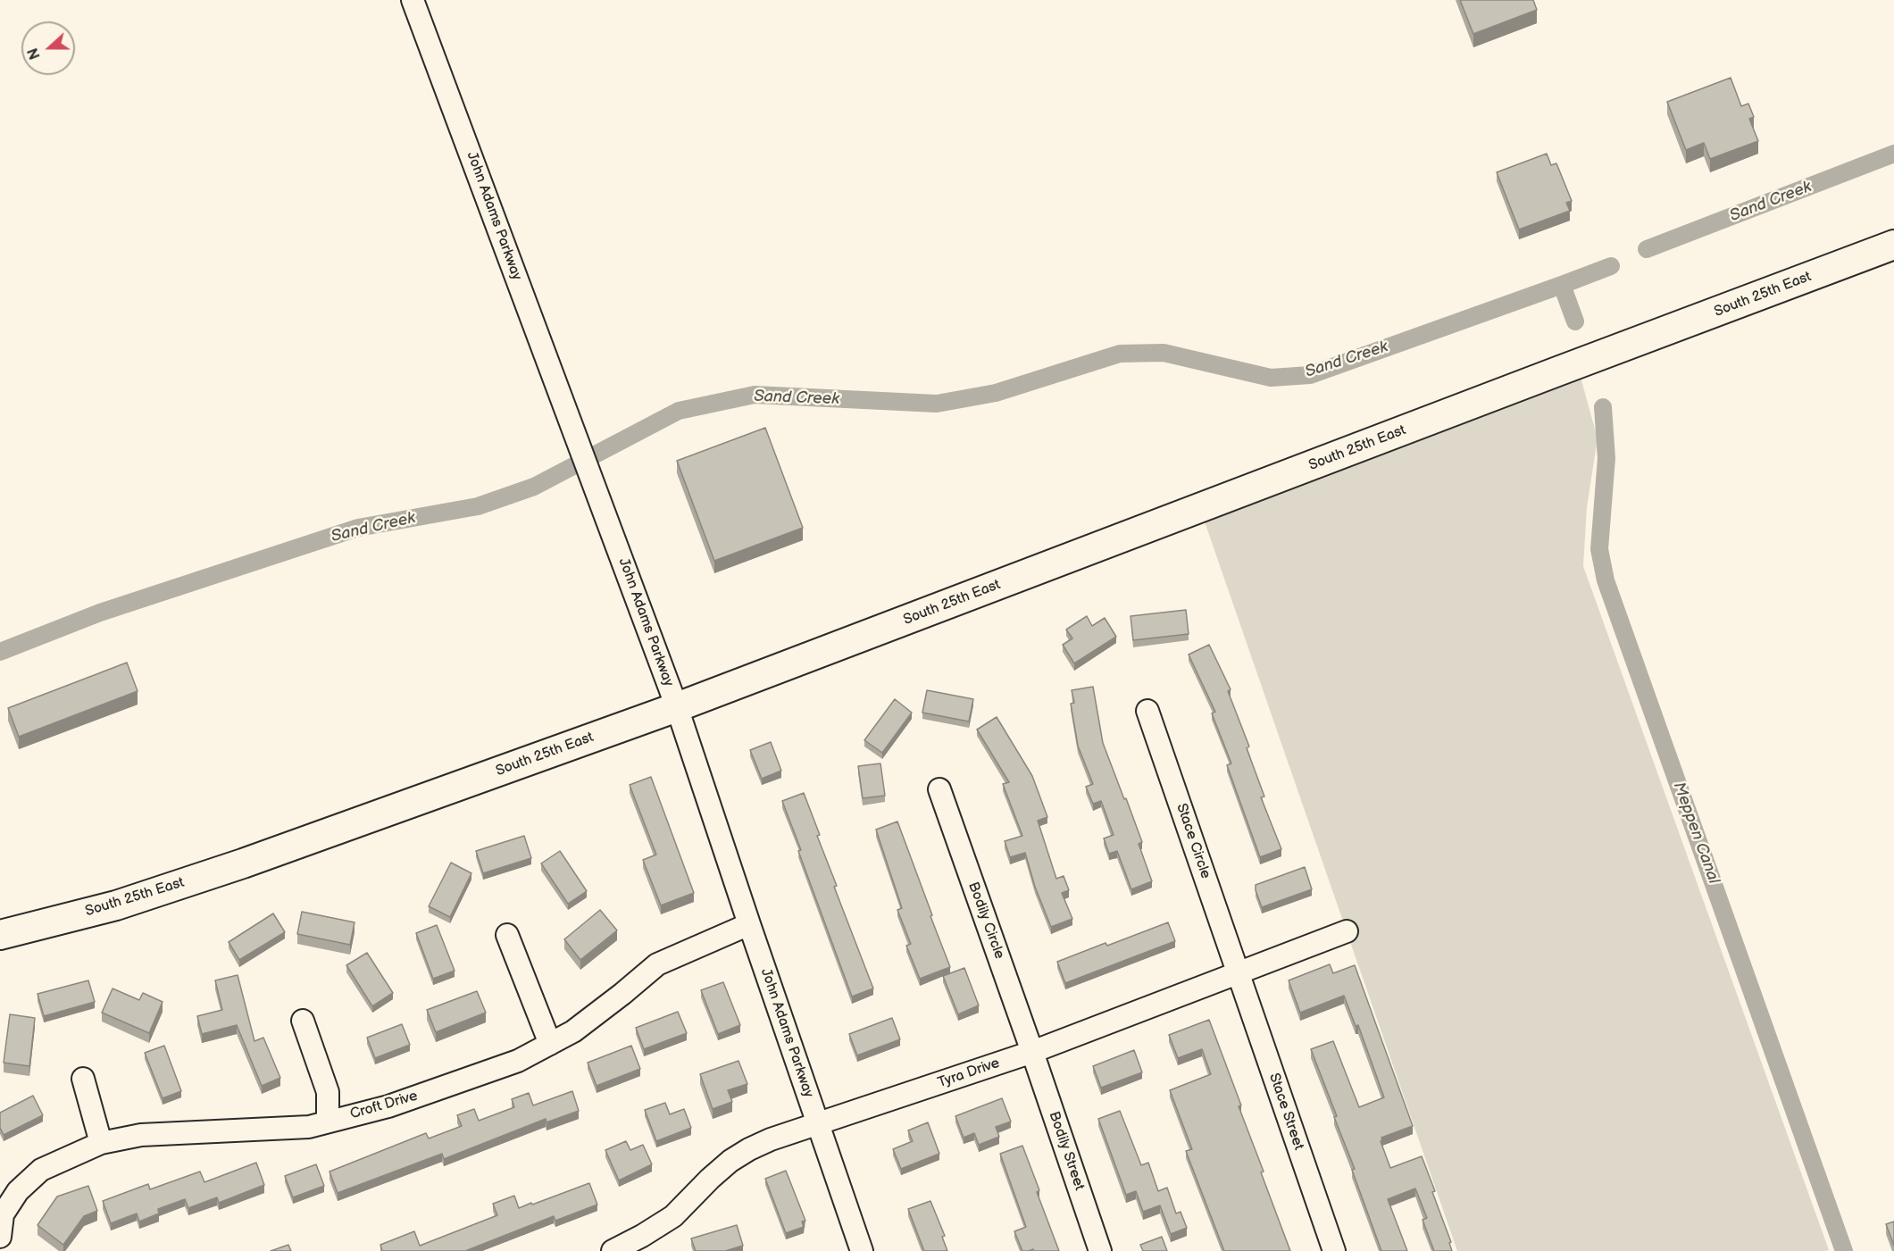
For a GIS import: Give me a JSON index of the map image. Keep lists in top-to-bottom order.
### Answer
{
  "streets": {
    "main road": ["South 25th East"],
    "street": [
      "John Adams Parkway",
      "Stace Circle",
      "Bodily Circle",
      "Tyra Drive",
      "Croft Drive",
      "Stace Street",
      "Bodily Street"
    ]
  },
  "crossings": [
    ["John Adams Parkway", "South 25th East"],
    ["John Adams Parkway", "Tyra Drive"],
    ["John Adams Parkway", "Croft Drive"],
    ["Stace Circle", "Tyra Drive"],
    ["Stace Circle", "Stace Street"],
    ["Bodily Circle", "Tyra Drive"],
    ["Bodily Circle", "Bodily Street"],
    ["Tyra Drive", "Stace Street"],
    ["Tyra Drive", "Bodily Street"]
  ],
  "water": ["Sand Creek", "Meppen Canal"],
  "north": "left"
}
